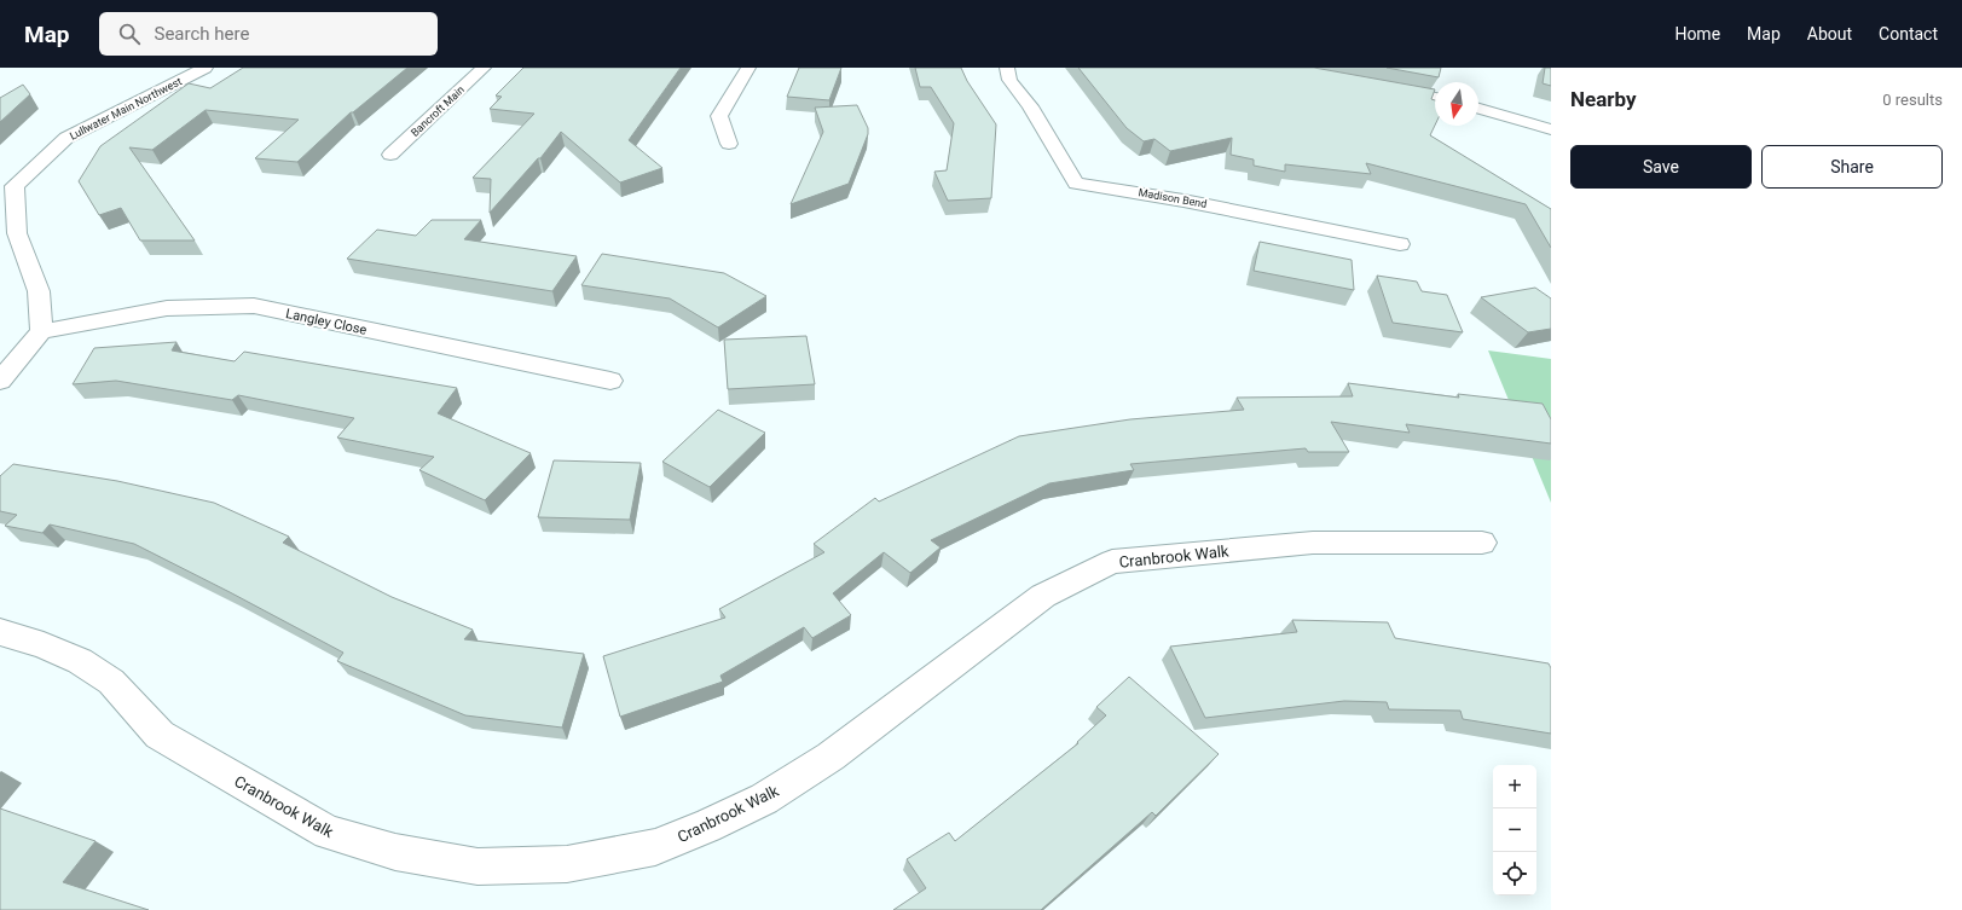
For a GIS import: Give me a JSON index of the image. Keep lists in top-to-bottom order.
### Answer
{
  "streets": {
    "street": [
      "Lullwater Main Northwest",
      "Bancroft Main",
      "Madison Bend",
      "Langley Close",
      "Cranbrook Walk"
    ]
  },
  "crossings": [
    ["Lullwater Main Northwest", "Langley Close"]
  ],
  "north": "bottom",
  "page": {
    "header": "Map",
    "search": "Search here",
    "nav": [
      "Home",
      "Map",
      "About",
      "Contact"
    ],
    "heading": ["Nearby", "0 results"],
    "buttons": ["Save", "Share"],
    "map_buttons": ["+", "−"]
  }
}
